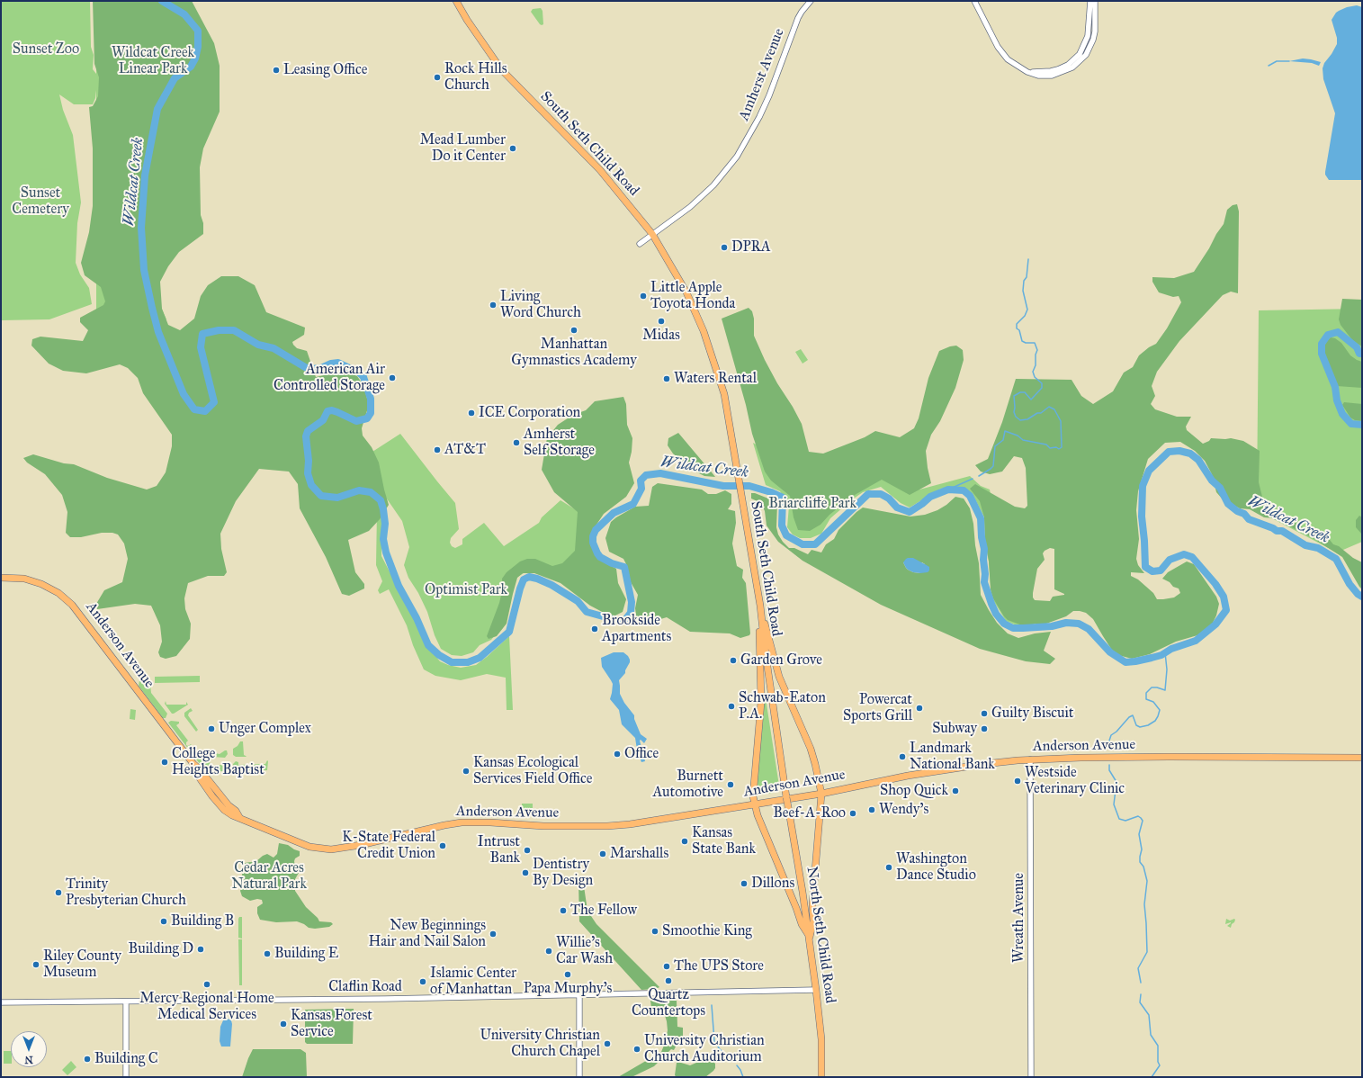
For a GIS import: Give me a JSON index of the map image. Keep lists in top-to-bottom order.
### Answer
{
  "streets": {
    "main road": ["South Seth Child Road", "Anderson Avenue", "North Seth Child Road"],
    "street": ["Amherst Avenue", "Wreath Avenue", "Claflin Road"]
  },
  "crossings": [
    ["Amherst Avenue", "South Seth Child Road"],
    ["South Seth Child Road", "North Seth Child Road"],
    ["Anderson Avenue", "Wreath Avenue"],
    ["North Seth Child Road", "Claflin Road"]
  ],
  "water": ["Wildcat Creek"],
  "parks": [
    "Sunset Zoo",
    "Wildcat Creek Linear Park",
    "Sunset Cemetery",
    "Briarcliffe Park",
    "Optimist Park",
    "Cedar Acres Natural Park"
  ],
  "places": [
    "Leasing Office",
    "Rock Hills Church",
    "Mead Lumber Do it Center",
    "DPRA",
    "Little Apple Toyota Honda",
    "Living Word Church",
    "Midas",
    "Manhattan Gymnastics Academy",
    "American Air Controlled Storage",
    "Waters Rental",
    "ICE Corporation",
    "Amherst Self Storage",
    "AT&T",
    "Brookside Apartments",
    "Garden Grove",
    "Schwab-Eaton P.A.",
    "Powercat Sports Grill",
    "Guilty Biscuit",
    "Unger Complex",
    "Subway",
    "Office",
    "Landmark National Bank",
    "College Heights Baptist",
    "Kansas Ecological Services Field Office",
    "Westside Veterinary Clinic",
    "Burnett Automotive",
    "Shop Quick",
    "Wendy's",
    "Beef-A-Roo",
    "Kansas State Bank",
    "K-State Federal Credit Union",
    "Intrust Bank",
    "Marshalls",
    "Washington Dance Studio",
    "Dentistry By Design",
    "Dillons",
    "Trinity Presbyterian Church",
    "The Fellow",
    "Building B",
    "Smoothie King",
    "New Beginnings Hair and Nail Salon",
    "Building D",
    "Willie's Car Wash",
    "Building E",
    "Riley County Museum",
    "The UPS Store",
    "Papa Murphy's",
    "Quartz Countertops",
    "Islamic Center of Manhattan",
    "Mercy Regional Home Medical Services",
    "Kansas Forest Service",
    "University Christian Church Chapel",
    "University Christian Church Auditorium",
    "Building C"
  ],
  "north": "bottom"
}
